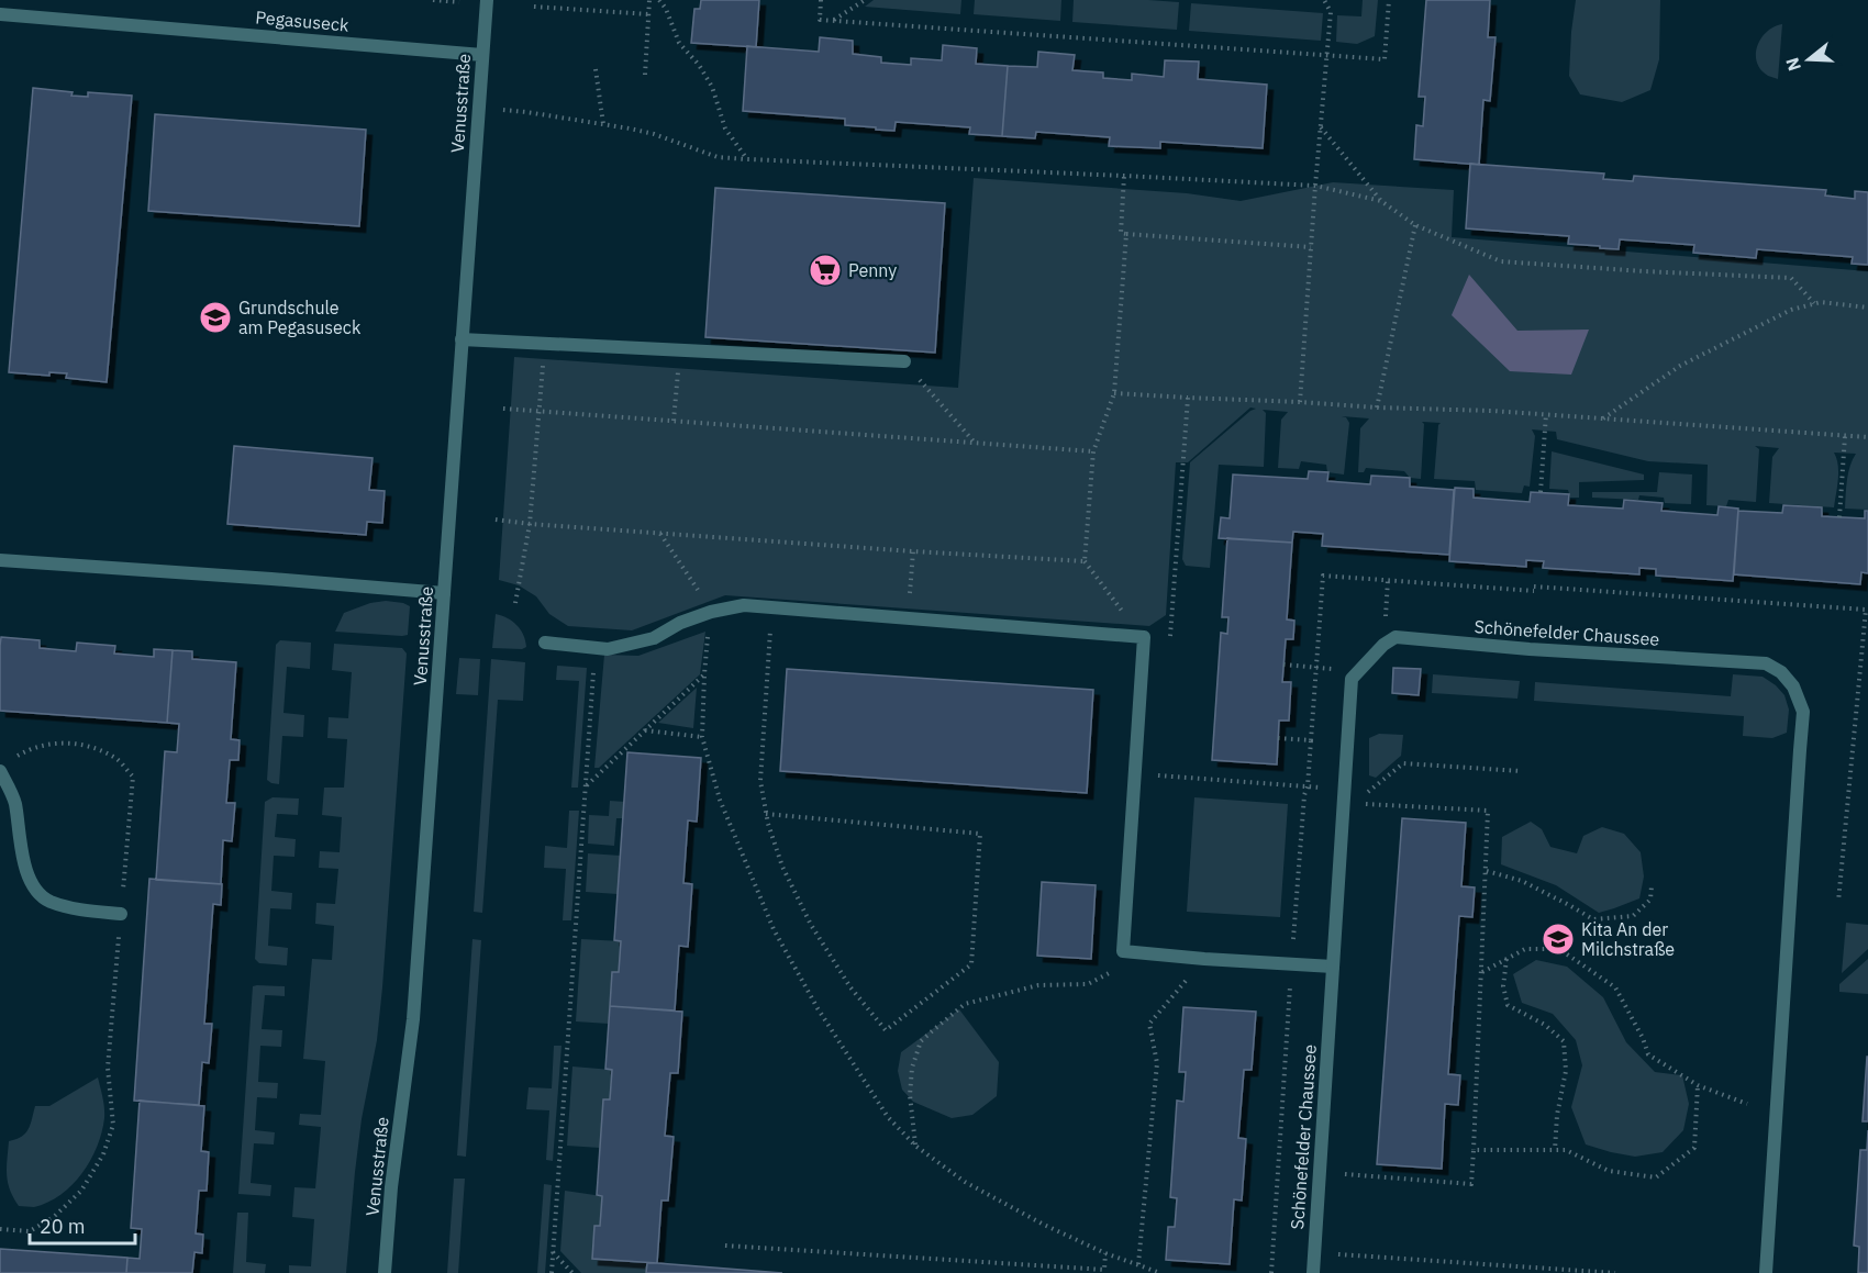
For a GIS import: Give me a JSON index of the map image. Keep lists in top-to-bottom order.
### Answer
{
  "streets": {
    "street": ["Pegasuseck", "Venusstraße", "Schönefelder Chaussee"]
  },
  "crossings": [
    ["Pegasuseck", "Venusstraße"]
  ],
  "places": {
    "supermarket": ["Penny"],
    "school or university": ["Grundschule am Pegasuseck", "Kita An der Milchstraße"]
  },
  "scale_bar": "20 m",
  "north": "left"
}
